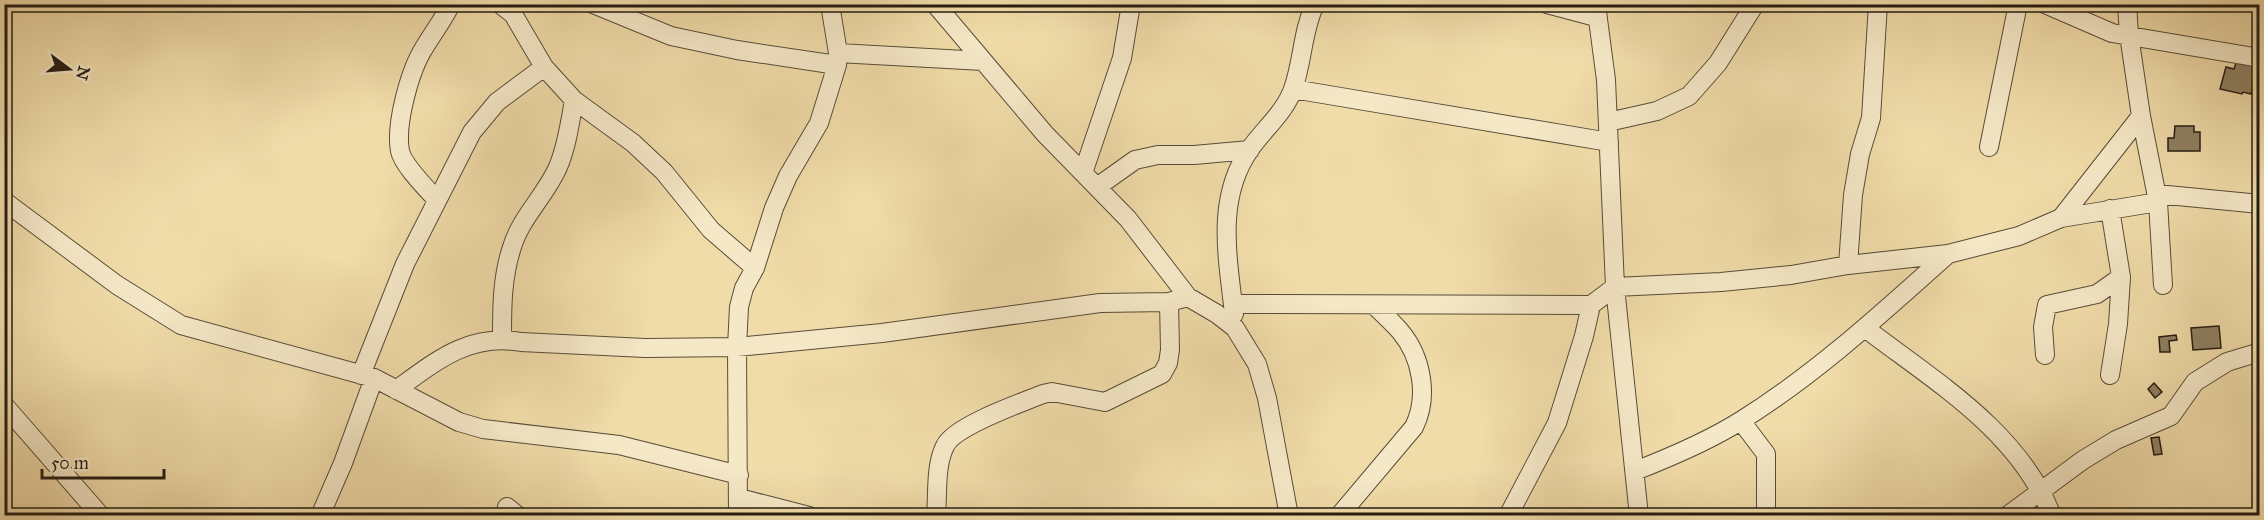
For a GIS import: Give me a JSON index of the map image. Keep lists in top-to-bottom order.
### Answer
{
  "scale_bar": "50 m",
  "north": "right"
}
